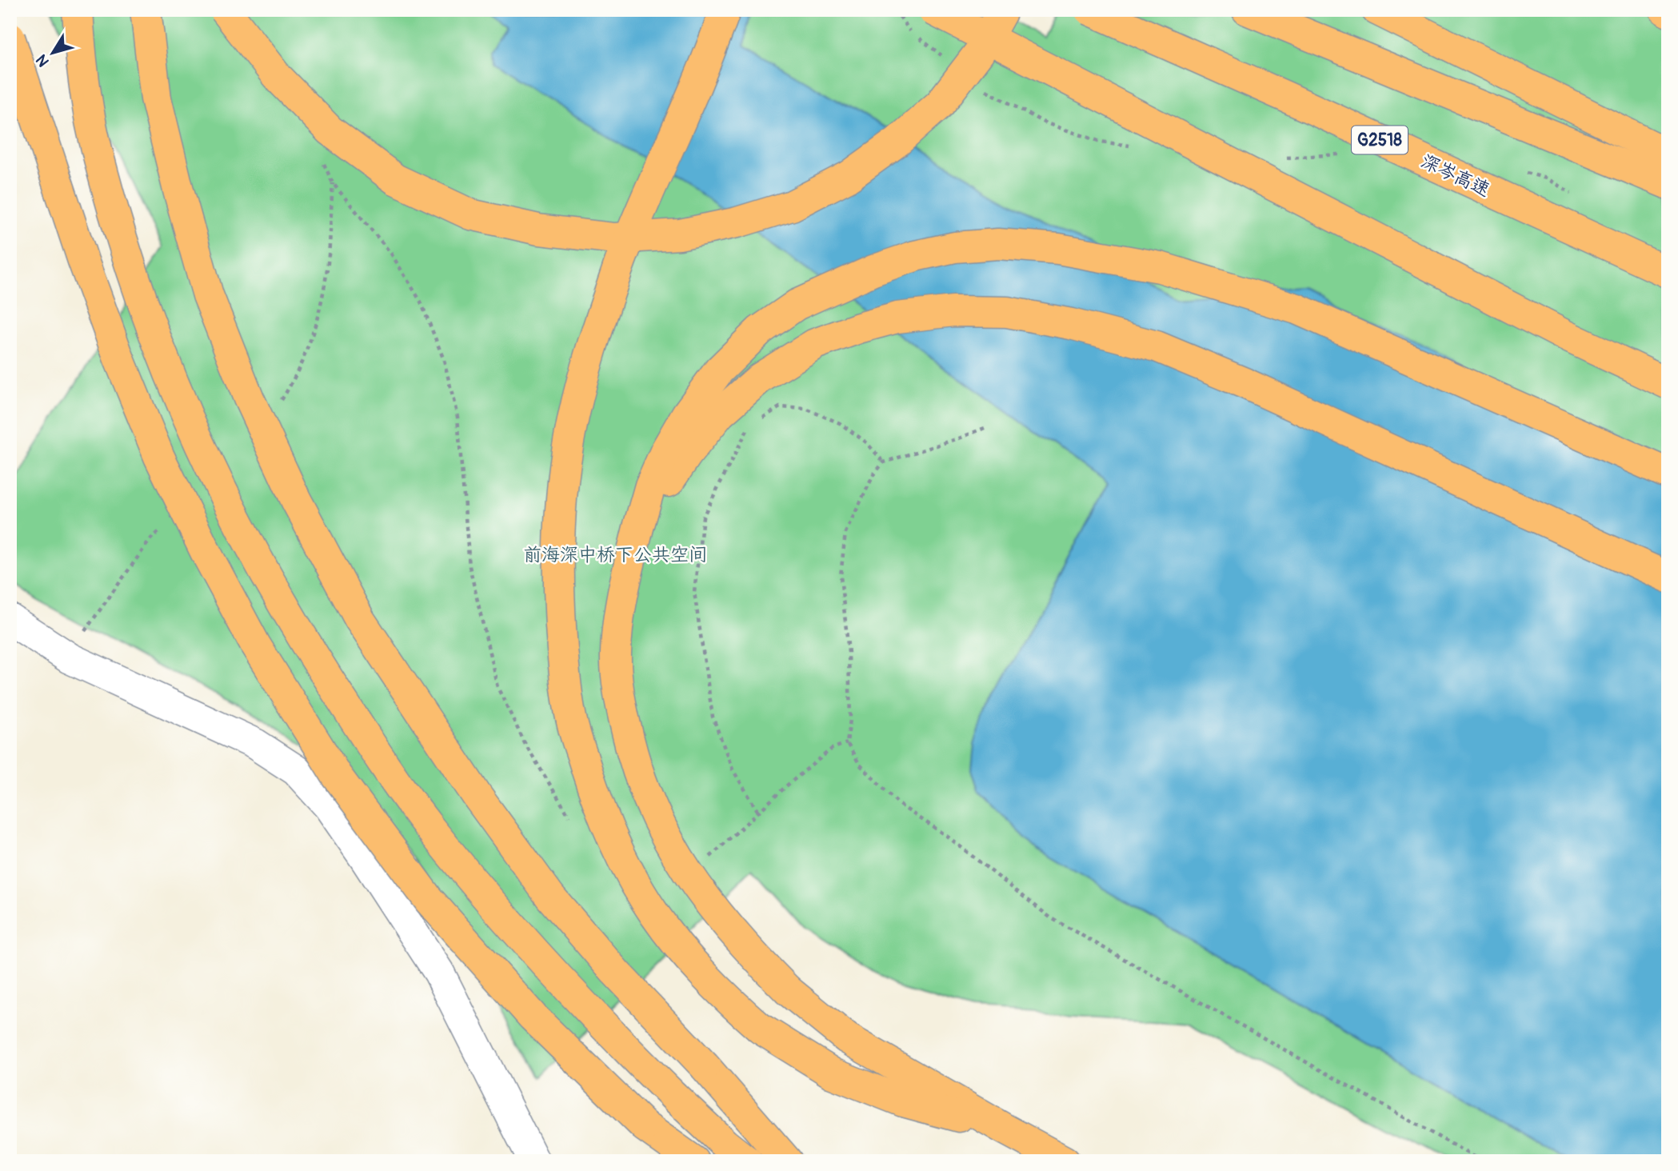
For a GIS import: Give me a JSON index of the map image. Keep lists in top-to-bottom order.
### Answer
{
  "streets": {
    "highway": ["G2518", "深岑高速"]
  },
  "parks": ["前海深中桥下公共空间"],
  "north": "bottom left"
}
